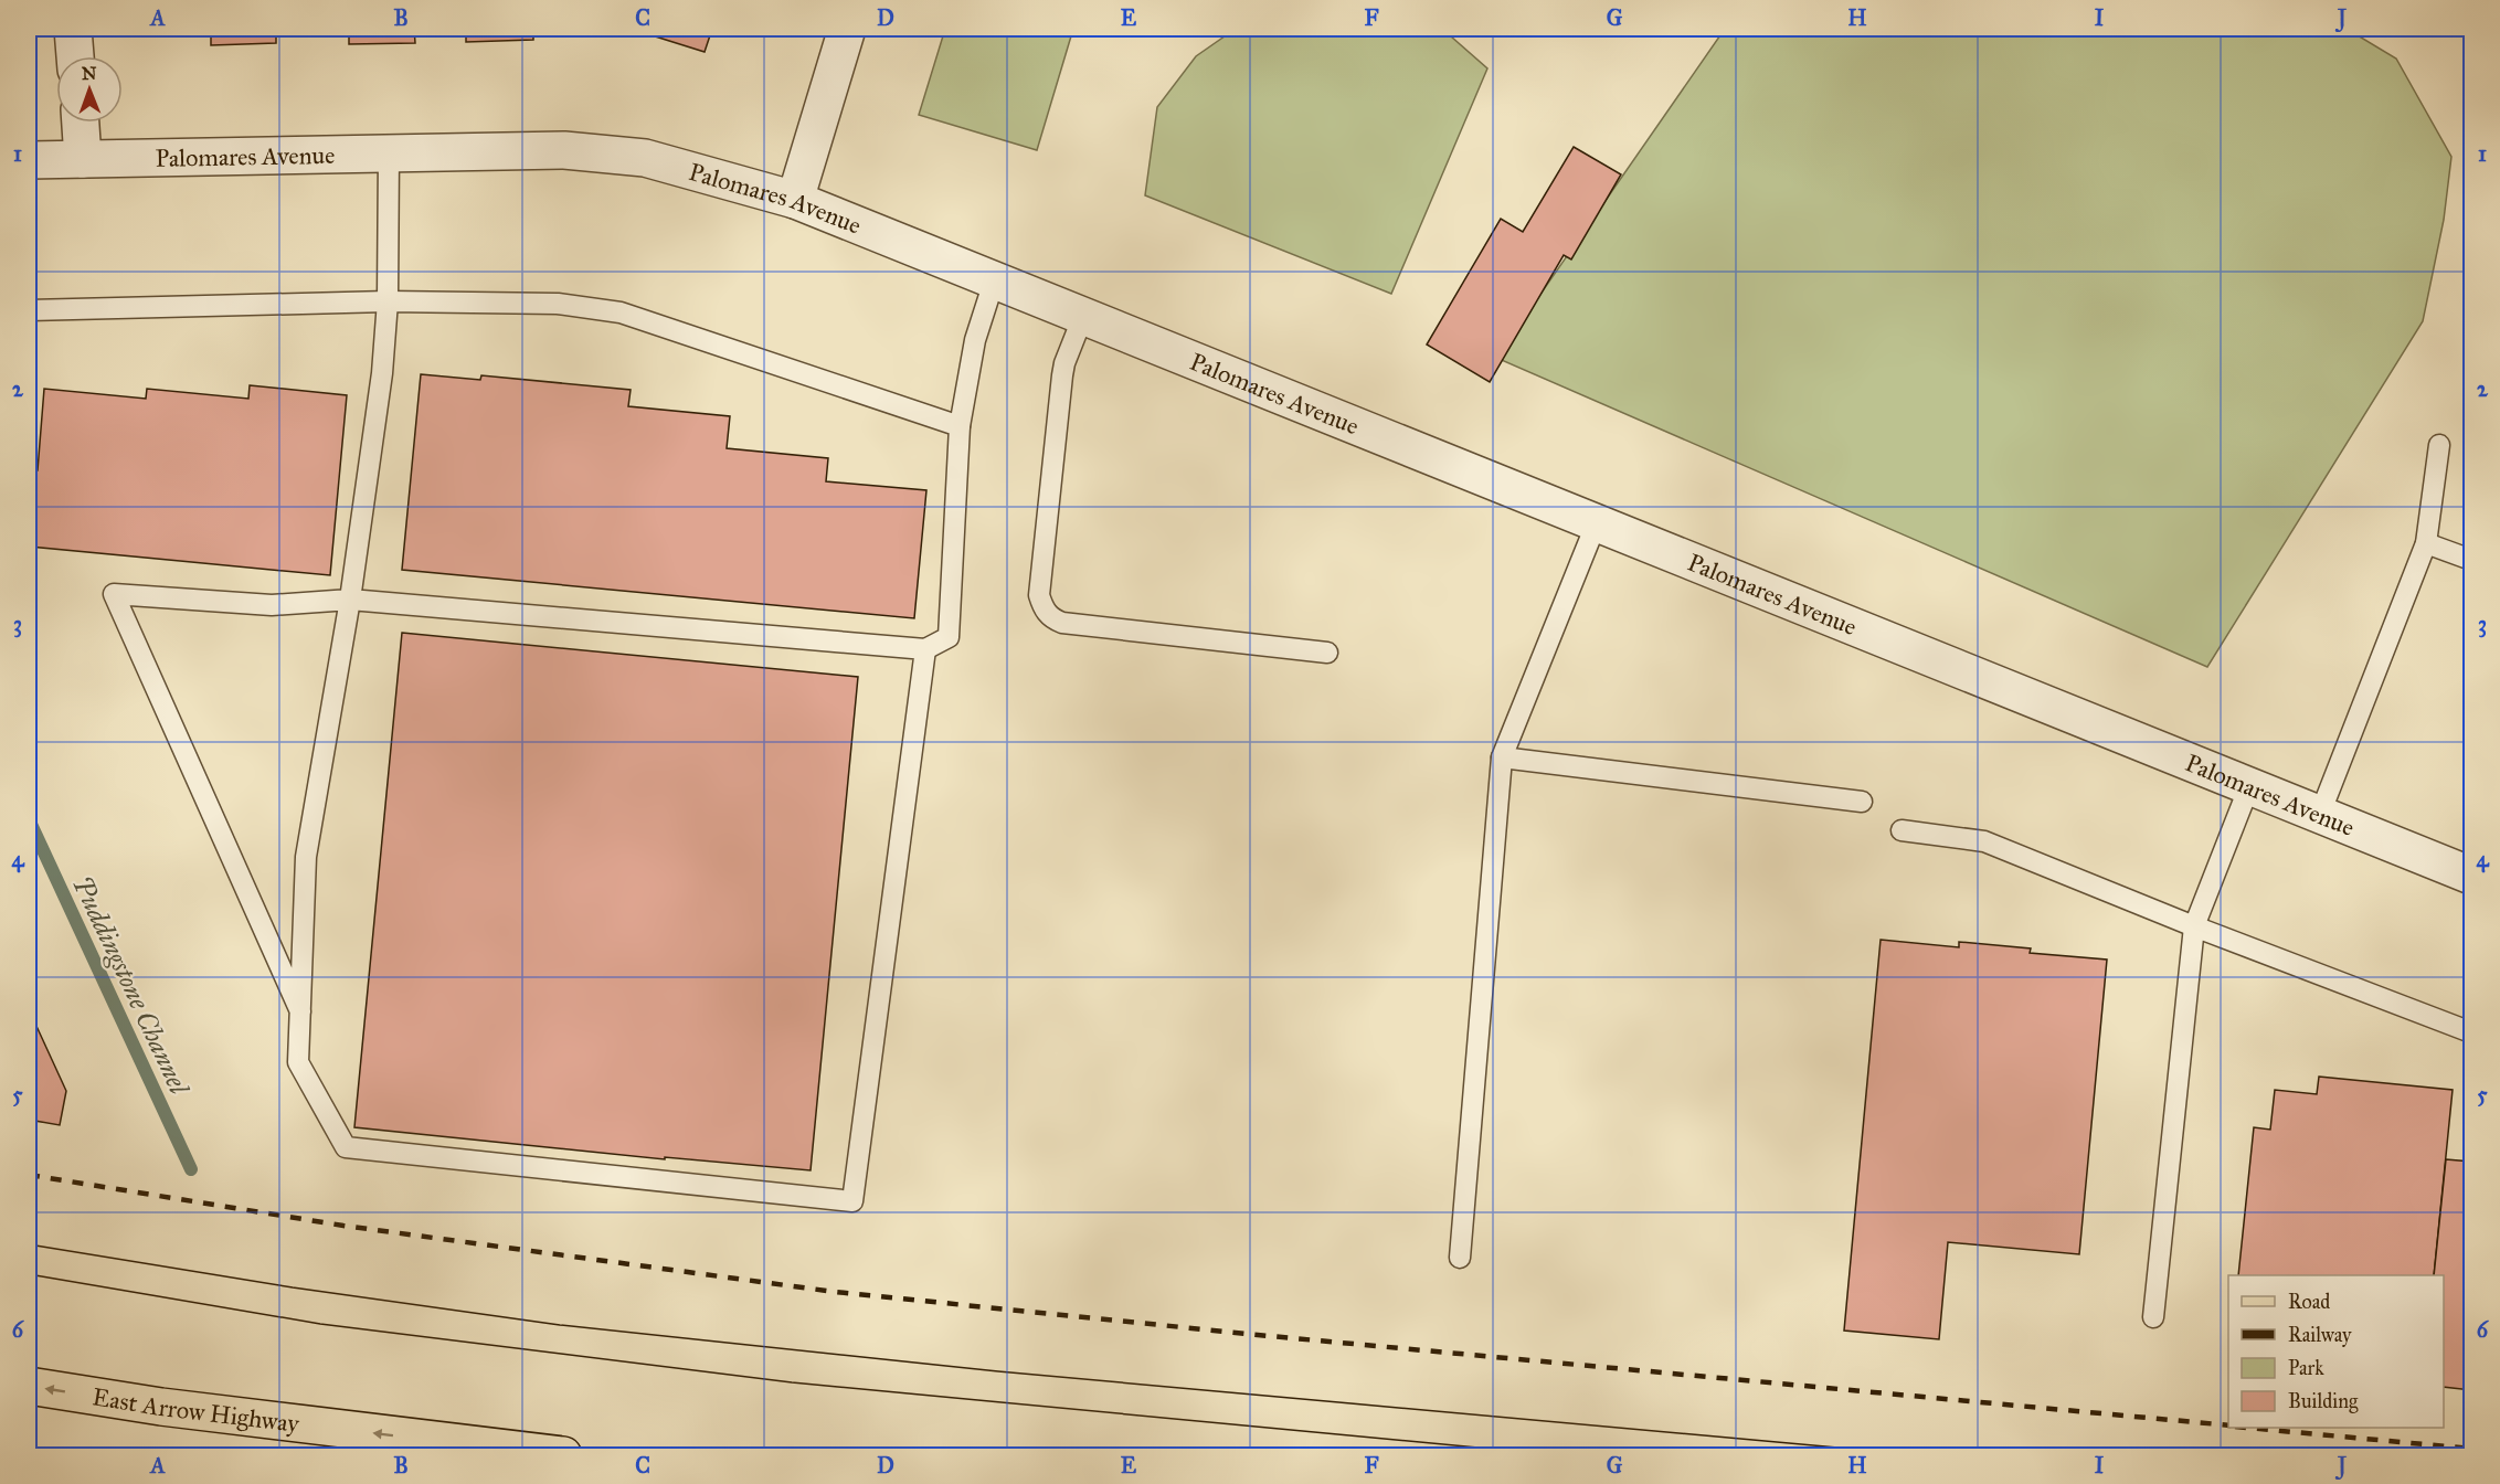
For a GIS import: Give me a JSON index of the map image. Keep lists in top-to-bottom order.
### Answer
{
  "streets": {
    "main road": ["East Arrow Highway"],
    "street": ["Palomares Avenue"]
  },
  "one_way": ["East Arrow Highway"],
  "water": ["Puddingstone Channel"],
  "legend": [
    "Road",
    "Railway",
    "Park",
    "Building"
  ],
  "north": "top",
  "grid": {
    "columns": [
      "A",
      "B",
      "C",
      "D",
      "E",
      "F",
      "G",
      "H",
      "I",
      "J"
    ],
    "rows": [
      "1",
      "2",
      "3",
      "4",
      "5",
      "6"
    ]
  }
}
